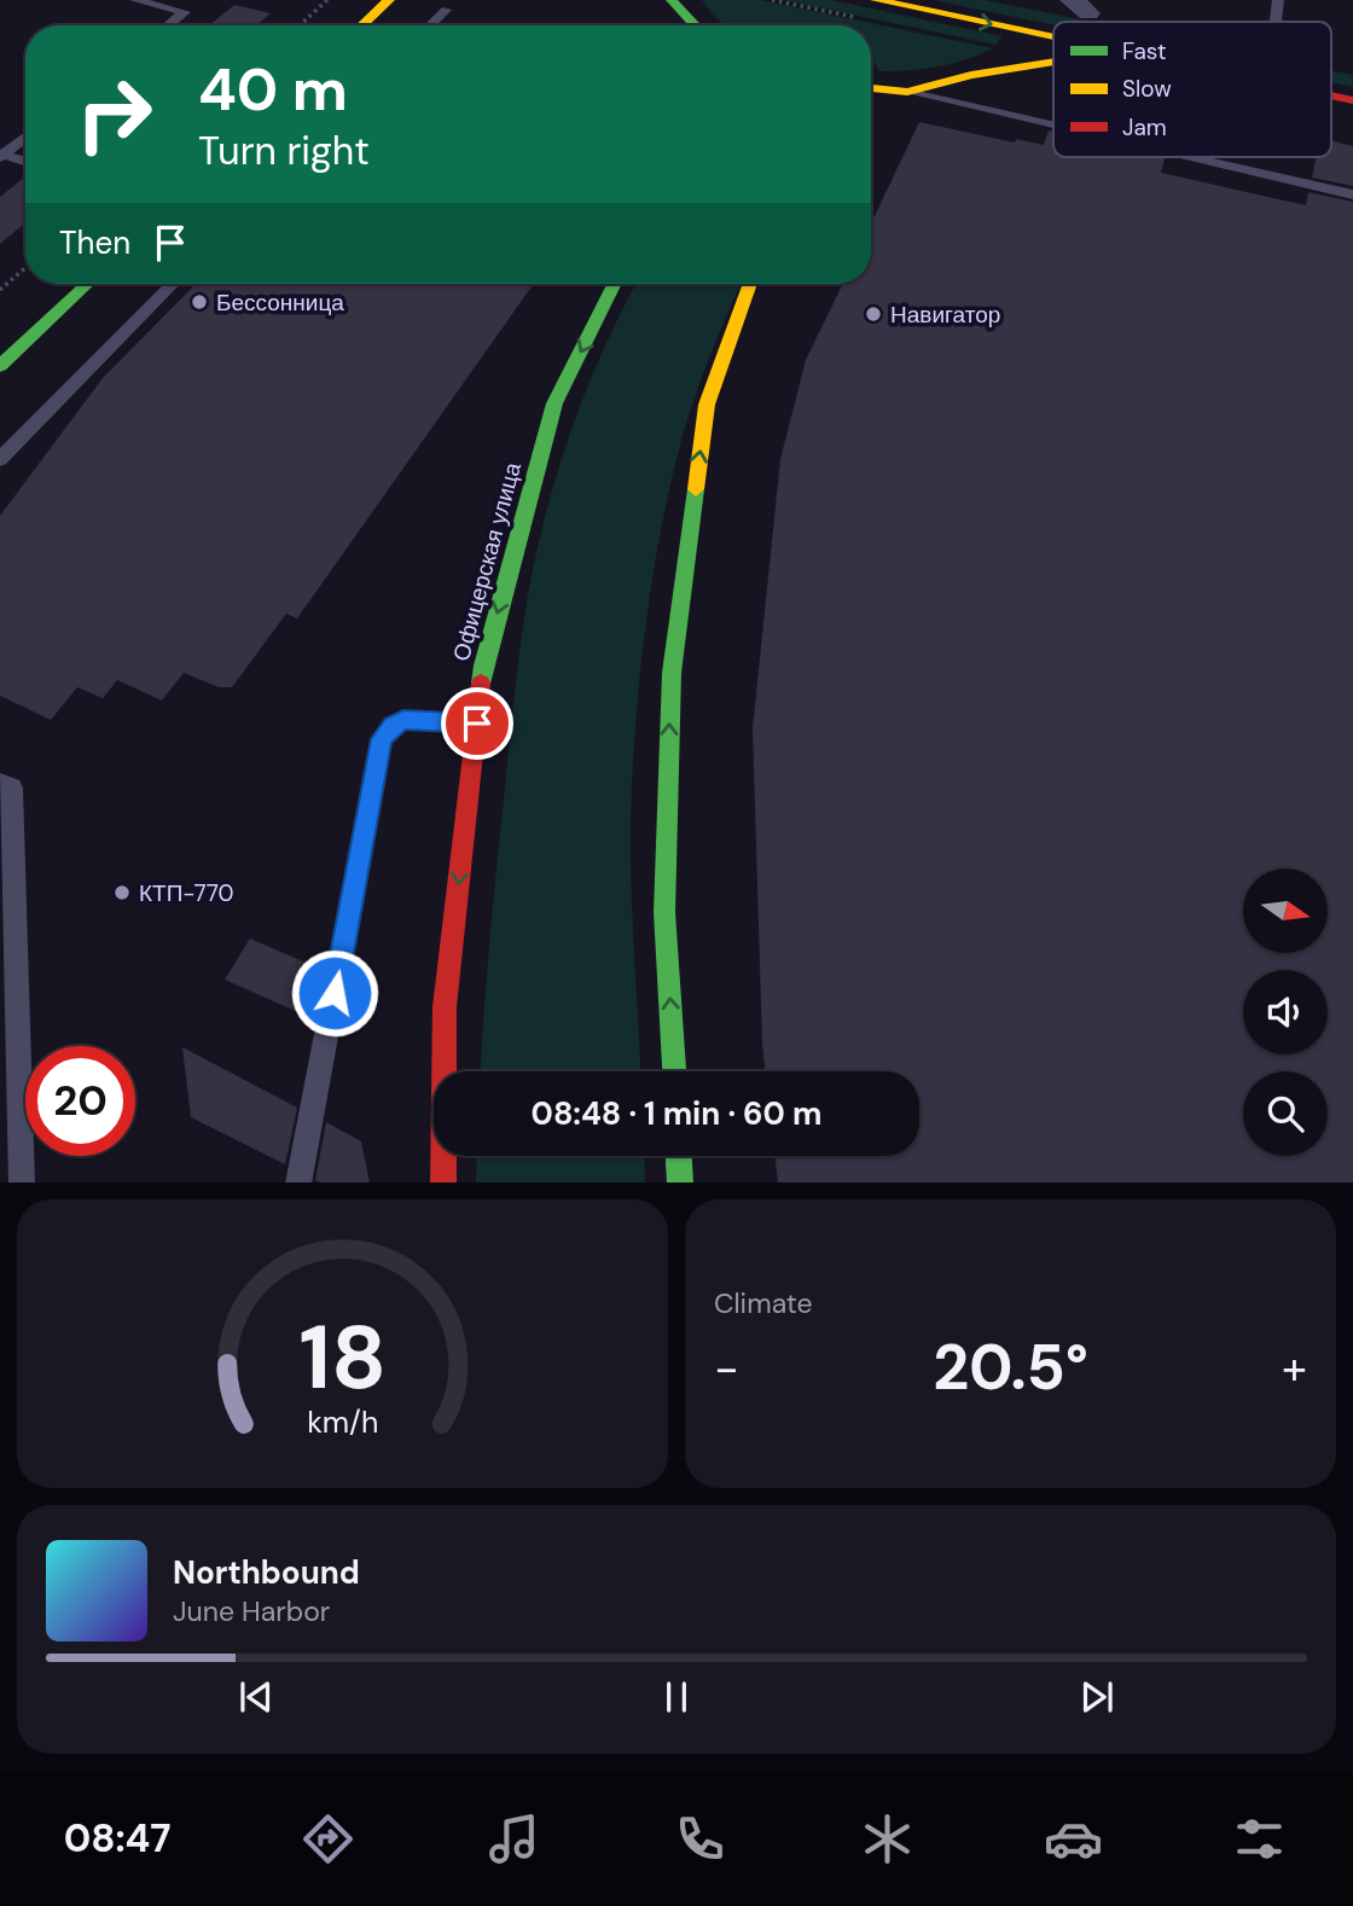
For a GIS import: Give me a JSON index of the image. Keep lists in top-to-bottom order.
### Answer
{
  "streets": {
    "main road": ["Офицерская улица"]
  },
  "one_way": ["Офицерская улица"],
  "places": ["Бессонница", "Навигатор", "КТП-770"],
  "legend": ["Fast", "Slow", "Jam"],
  "north": "right",
  "page": {
    "turn": ["40 m", "Turn right"],
    "then": "Then",
    "limit": "20",
    "trip": "08:48 · 1 min · 60 m",
    "tile": "Climate",
    "heat": ["−", "20.5°", "+"],
    "song": ["Northbound", "June Harbor"],
    "tabs": "08:47",
    "gauge": ["18", "km/h"]
  }
}
